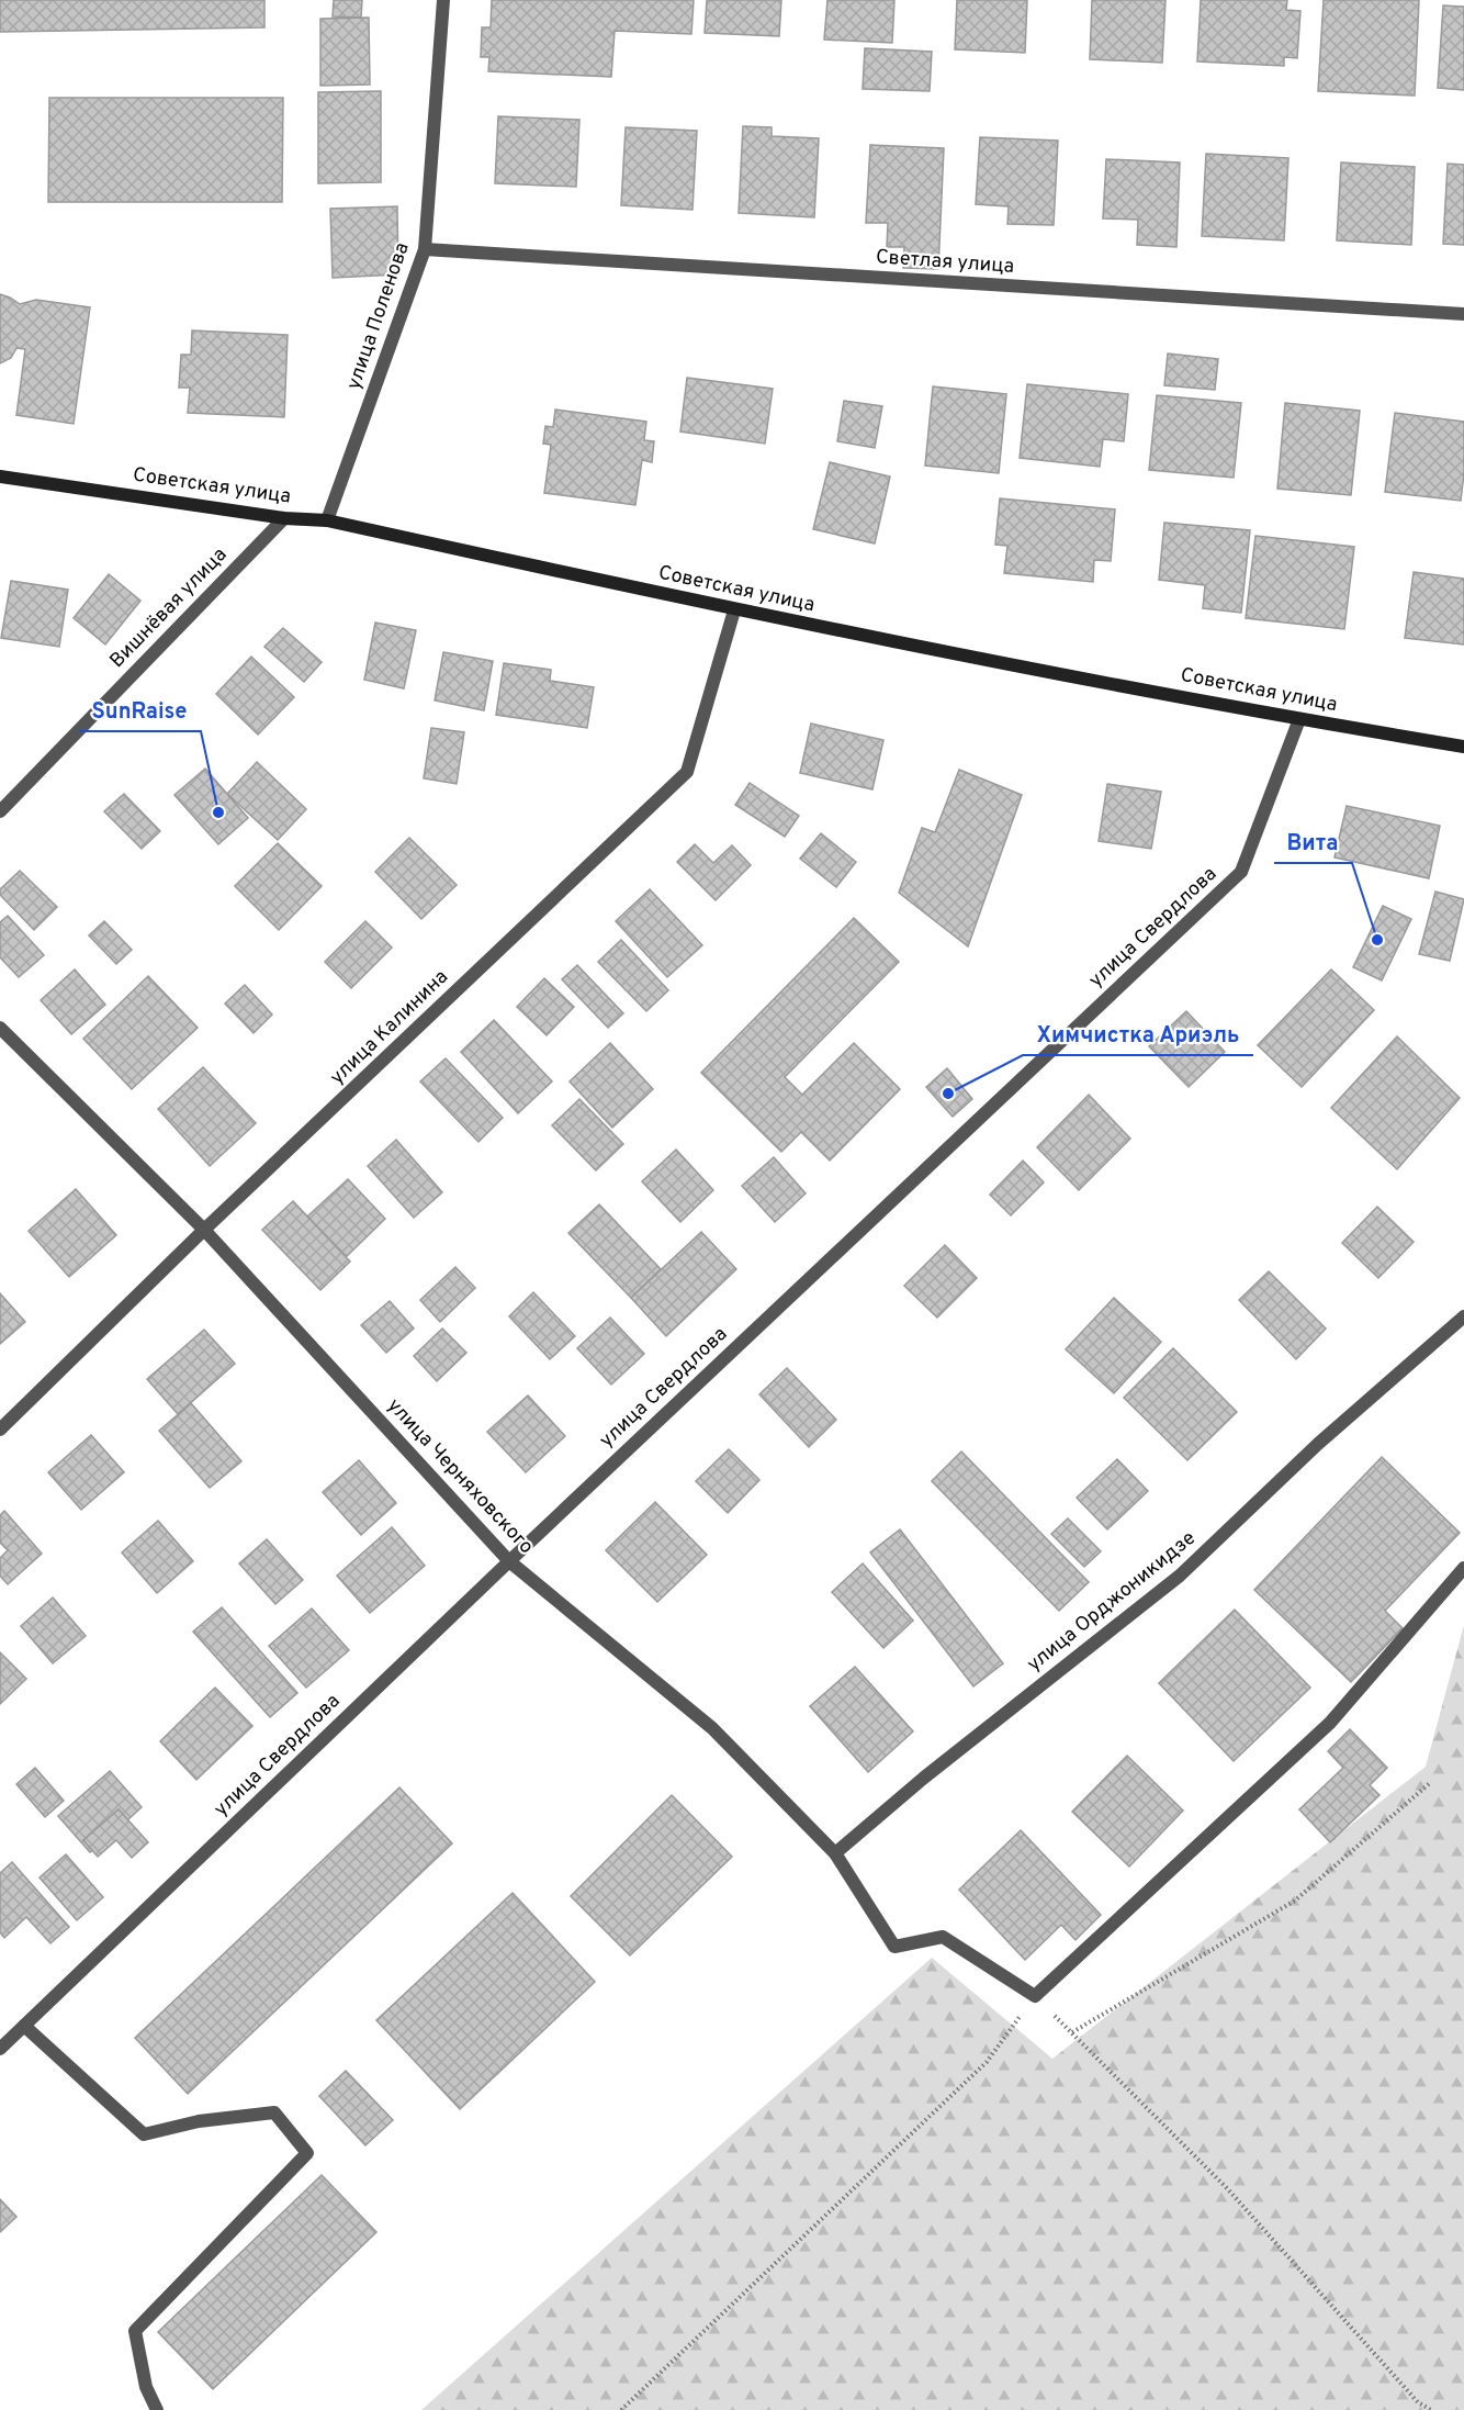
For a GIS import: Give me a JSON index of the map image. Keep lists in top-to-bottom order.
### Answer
{
  "streets": {
    "street": [
      "Светлая улица",
      "улица Поленова",
      "Советская улица",
      "Вишнёвая улица",
      "улица Свердлова",
      "улица Калинина",
      "улица Черняховского",
      "улица Орджоникидзе"
    ]
  },
  "crossings": [
    ["Светлая улица", "улица Поленова"],
    ["улица Поленова", "Советская улица"],
    ["Советская улица", "Вишнёвая улица"],
    ["Советская улица", "улица Свердлова"],
    ["Советская улица", "улица Калинина"],
    ["улица Свердлова", "улица Черняховского"],
    ["улица Калинина", "улица Черняховского"],
    ["улица Черняховского", "улица Орджоникидзе"]
  ],
  "places": ["SunRaise", "Вита", "Химчистка Ариэль"]
}
